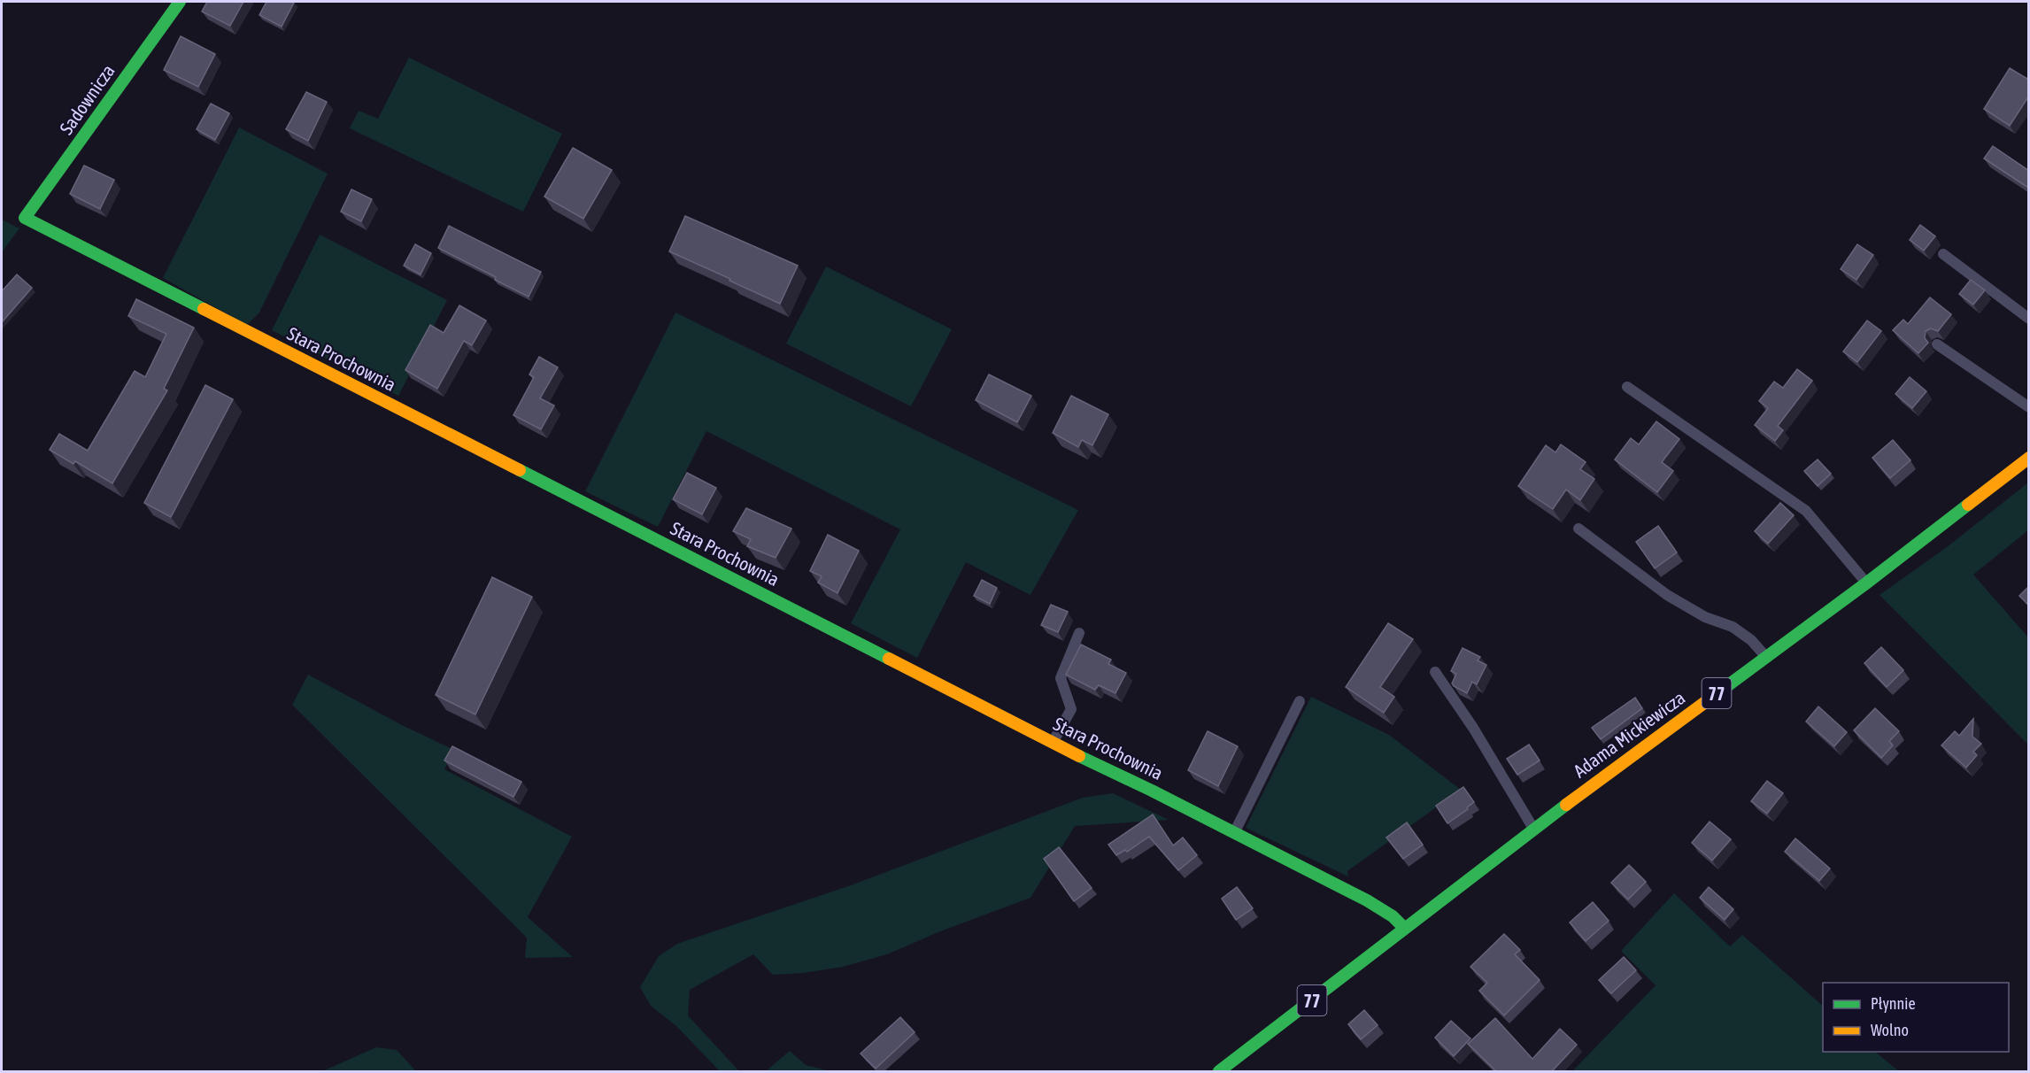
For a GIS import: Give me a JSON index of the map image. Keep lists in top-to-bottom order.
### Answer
{
  "streets": {
    "street": [
      "Sadownicza",
      "Stara Prochownia",
      "77",
      "Adama Mickiewicza"
    ]
  },
  "crossings": [
    ["Sadownicza", "Stara Prochownia"],
    ["Stara Prochownia", "77"],
    ["Stara Prochownia", "Adama Mickiewicza"],
    ["77", "Adama Mickiewicza"]
  ],
  "legend": ["Płynnie", "Wolno"]
}
